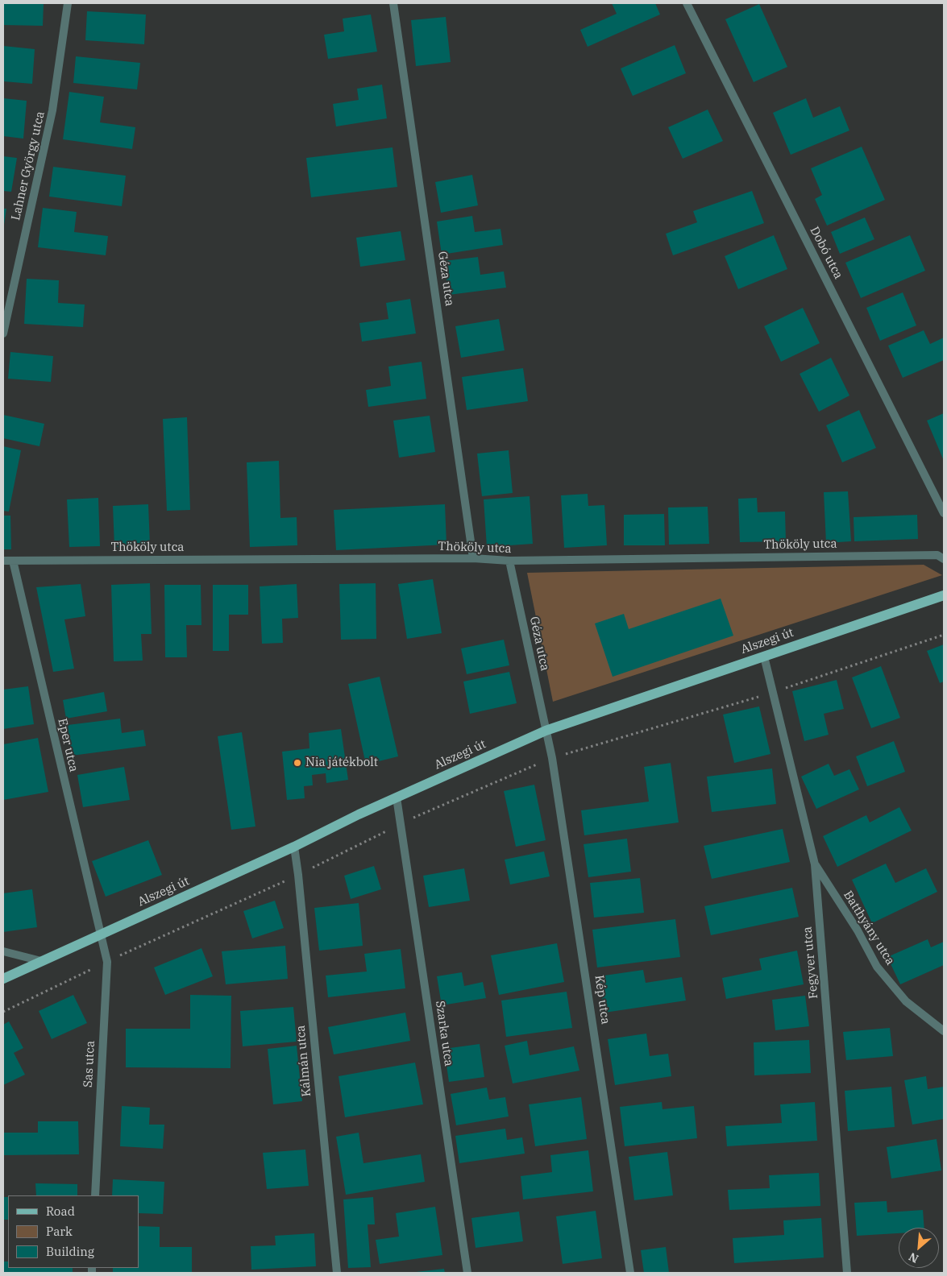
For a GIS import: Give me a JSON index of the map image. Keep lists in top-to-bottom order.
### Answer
{
  "streets": {
    "main road": ["Alszegi út"],
    "street": [
      "Lahner György utca",
      "Dobó utca",
      "Géza utca",
      "Thököly utca",
      "Eper utca",
      "Batthyány utca",
      "Fegyver utca",
      "Kép utca",
      "Szarka utca",
      "Kálmán utca",
      "Sas utca"
    ]
  },
  "crossings": [
    ["Géza utca", "Thököly utca"],
    ["Géza utca", "Alszegi út"],
    ["Géza utca", "Kép utca"],
    ["Thököly utca", "Eper utca"],
    ["Alszegi út", "Eper utca"],
    ["Alszegi út", "Fegyver utca"],
    ["Alszegi út", "Kép utca"],
    ["Alszegi út", "Szarka utca"],
    ["Alszegi út", "Kálmán utca"],
    ["Alszegi út", "Sas utca"],
    ["Eper utca", "Sas utca"],
    ["Batthyány utca", "Fegyver utca"]
  ],
  "places": ["Nia játékbolt"],
  "legend": ["Road", "Park", "Building"],
  "north": "bottom left"
}
